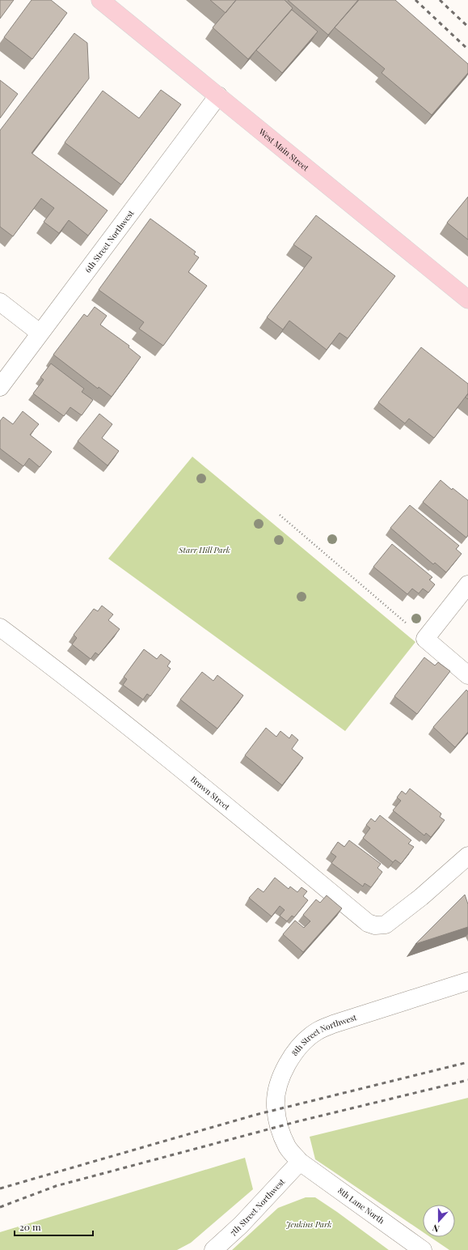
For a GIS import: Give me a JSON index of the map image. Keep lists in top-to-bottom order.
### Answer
{
  "streets": {
    "main road": ["West Main Street"],
    "street": [
      "6th Street Northwest",
      "Brown Street",
      "8th Street Northwest",
      "8th Lane North",
      "7th Street Northwest"
    ]
  },
  "crossings": [
    ["West Main Street", "6th Street Northwest"],
    ["8th Street Northwest", "8th Lane North"],
    ["8th Street Northwest", "7th Street Northwest"],
    ["8th Lane North", "7th Street Northwest"]
  ],
  "parks": ["Starr Hill Park", "Jenkins Park"],
  "scale_bar": "20 m",
  "north": "bottom"
}
